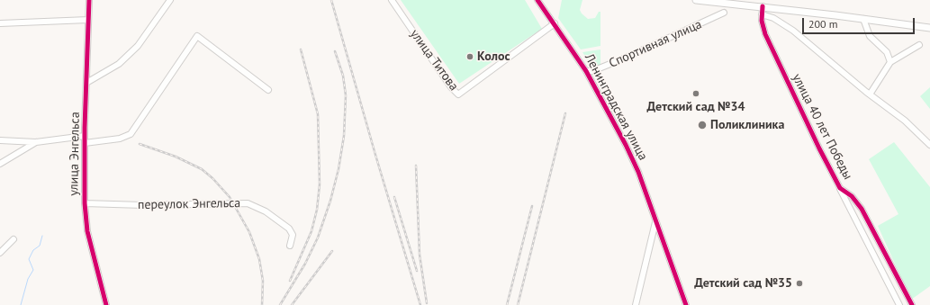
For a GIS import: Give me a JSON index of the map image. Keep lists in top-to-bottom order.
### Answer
{
  "streets": {
    "street": [
      "Спортивная улица",
      "улица Титова",
      "Ленинградская улица",
      "улица 40 лет Победы",
      "улица Энгельса",
      "переулок Энгельса"
    ]
  },
  "crossings": [
    ["Спортивная улица", "Ленинградская улица"],
    ["улица Титова", "Ленинградская улица"],
    ["улица Энгельса", "переулок Энгельса"]
  ],
  "places": [
    "Колос",
    "Детский сад №34",
    "Поликлиника",
    "Детский сад №35"
  ],
  "scale_bar": "200 m"
}
